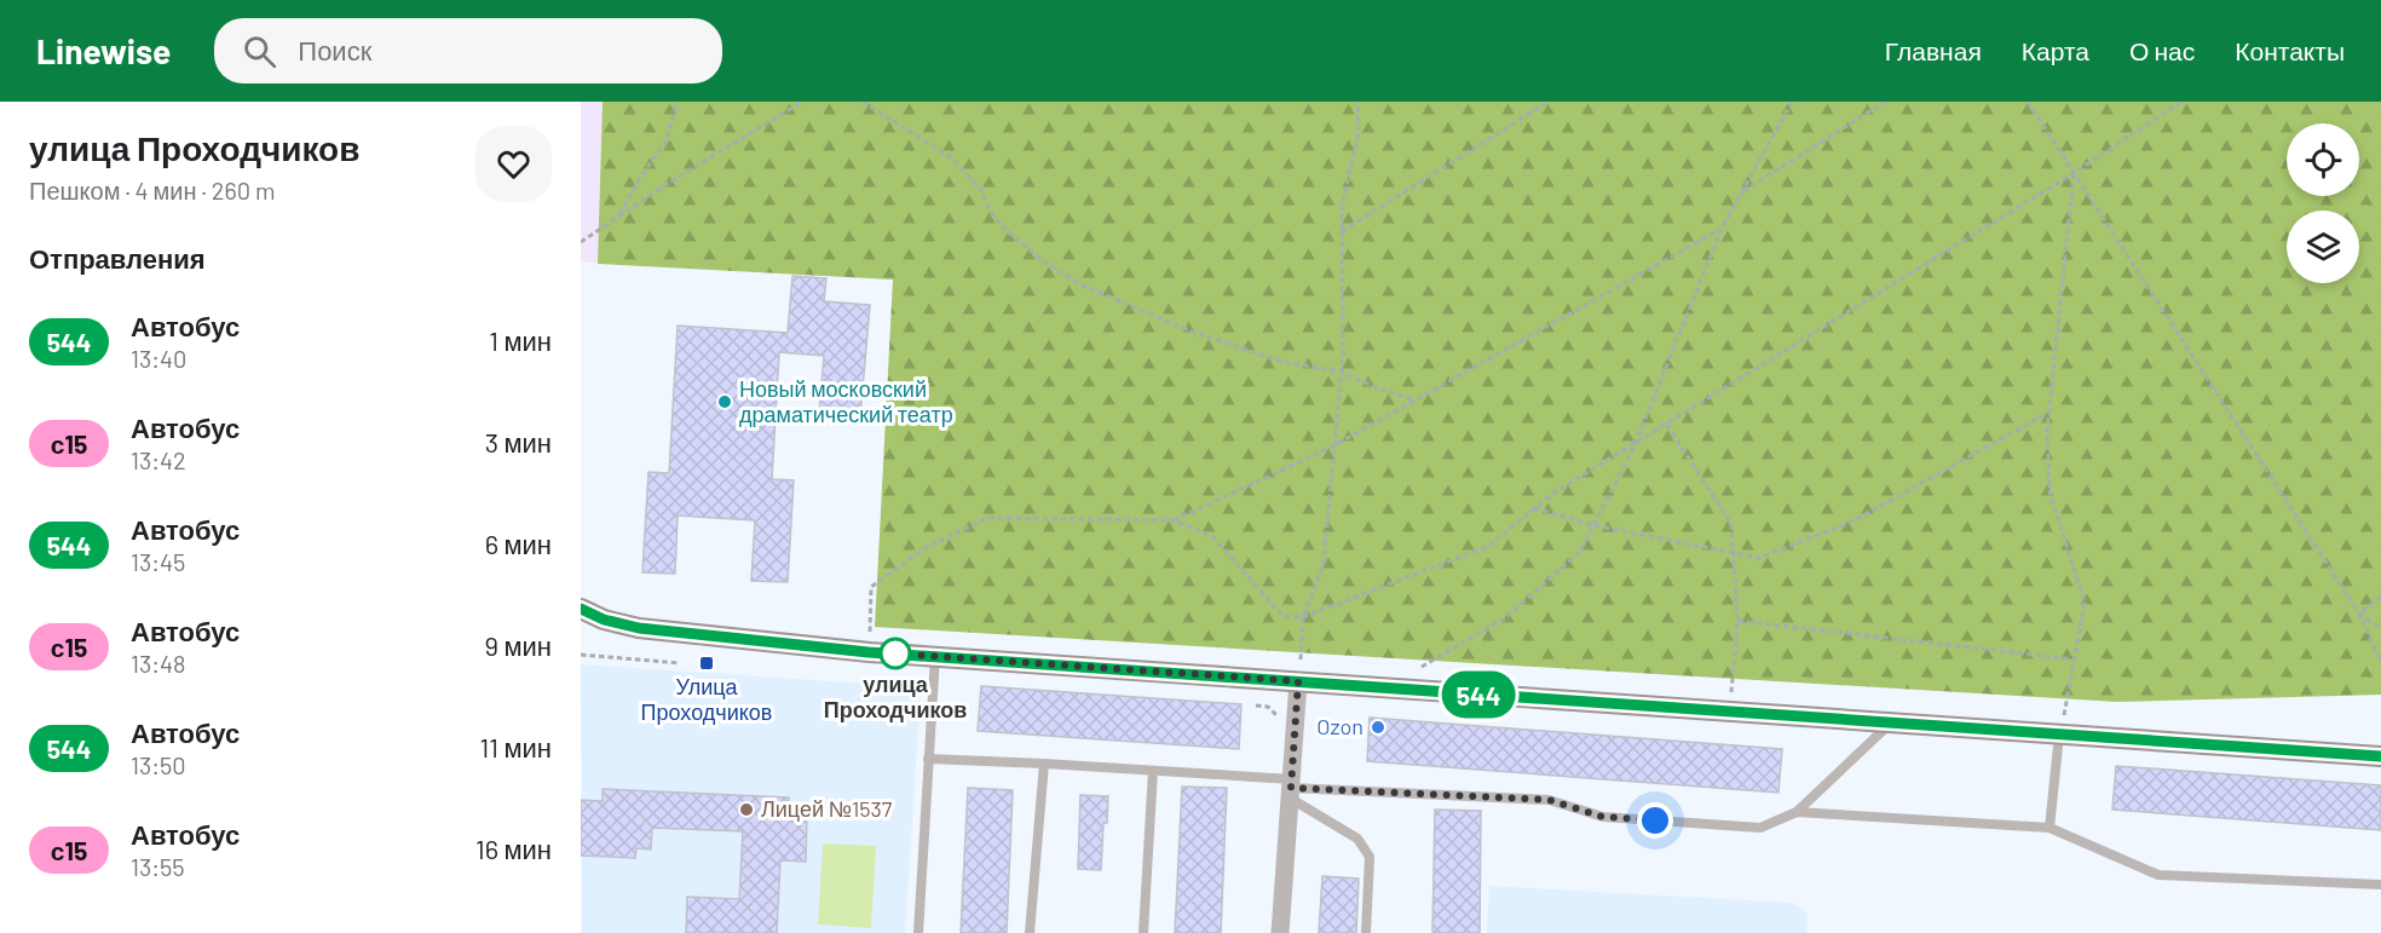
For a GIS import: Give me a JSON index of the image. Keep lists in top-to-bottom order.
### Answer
{
  "places": {
    "other": [
      "Новый московский драматический театр",
      "улица Проходчиков",
      "Ozon",
      "Лицей №1537"
    ],
    "transit": ["Улица Проходчиков"]
  },
  "lines": ["bus line 544"],
  "page": {
    "header": "Linewise",
    "search": "Поиск",
    "nav": [
      "Главная",
      "Карта",
      "О нас",
      "Контакты"
    ],
    "heading": [
      ["улица Проходчиков", "Пешком · 4 мин · 260 m"],
      "Отправления"
    ],
    "on_map": "544",
    "list": [
      {
        "mark": "544",
        "name": "Автобус",
        "note": "13:40",
        "value": "1 мин"
      },
      {
        "mark": "с15",
        "name": "Автобус",
        "note": "13:42",
        "value": "3 мин"
      },
      {
        "mark": "544",
        "name": "Автобус",
        "note": "13:45",
        "value": "6 мин"
      },
      {
        "mark": "с15",
        "name": "Автобус",
        "note": "13:48",
        "value": "9 мин"
      },
      {
        "mark": "544",
        "name": "Автобус",
        "note": "13:50",
        "value": "11 мин"
      },
      {
        "mark": "с15",
        "name": "Автобус",
        "note": "13:55",
        "value": "16 мин"
      }
    ]
  }
}
